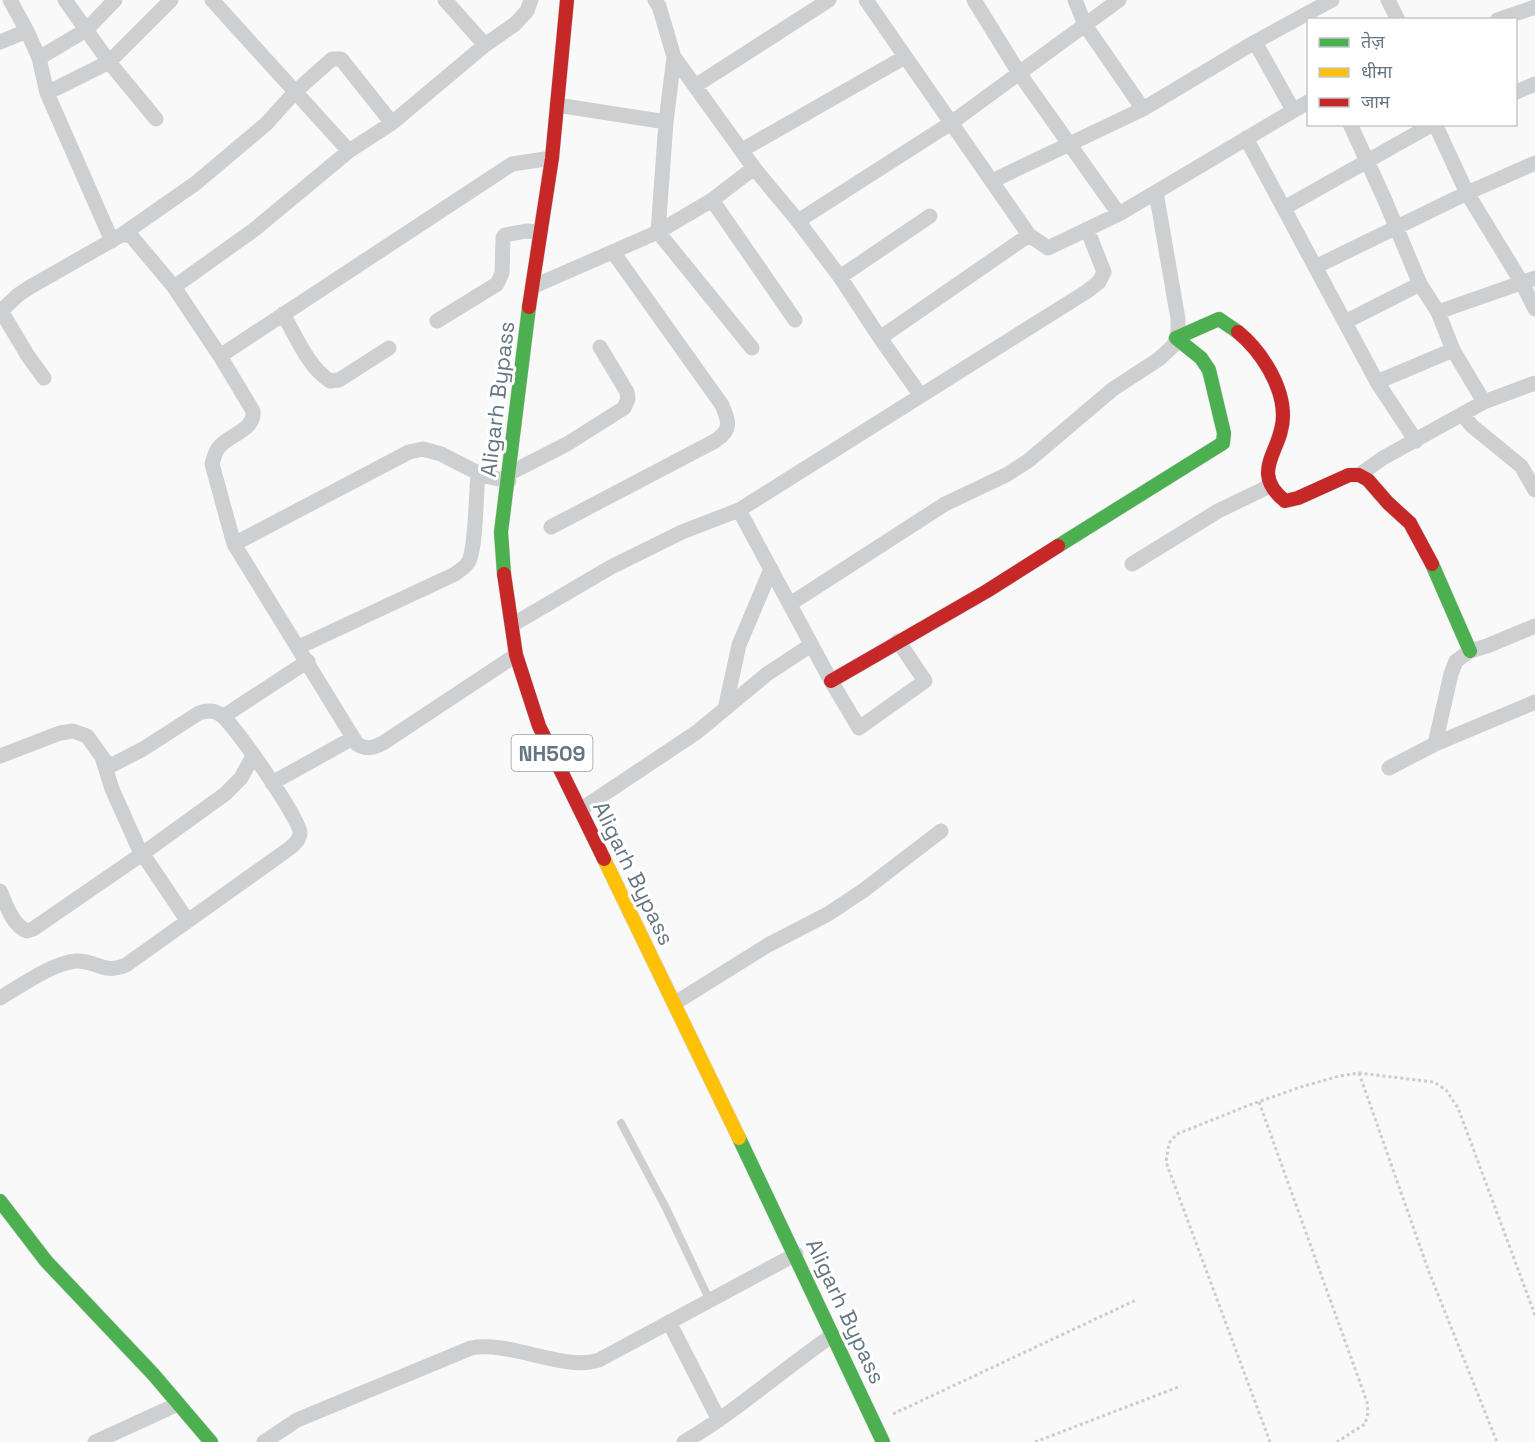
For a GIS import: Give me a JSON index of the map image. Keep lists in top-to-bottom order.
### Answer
{
  "streets": {
    "main road": ["Aligarh Bypass", "NH509"]
  },
  "legend": ["तेज़", "धीमा", "जाम"]
}
